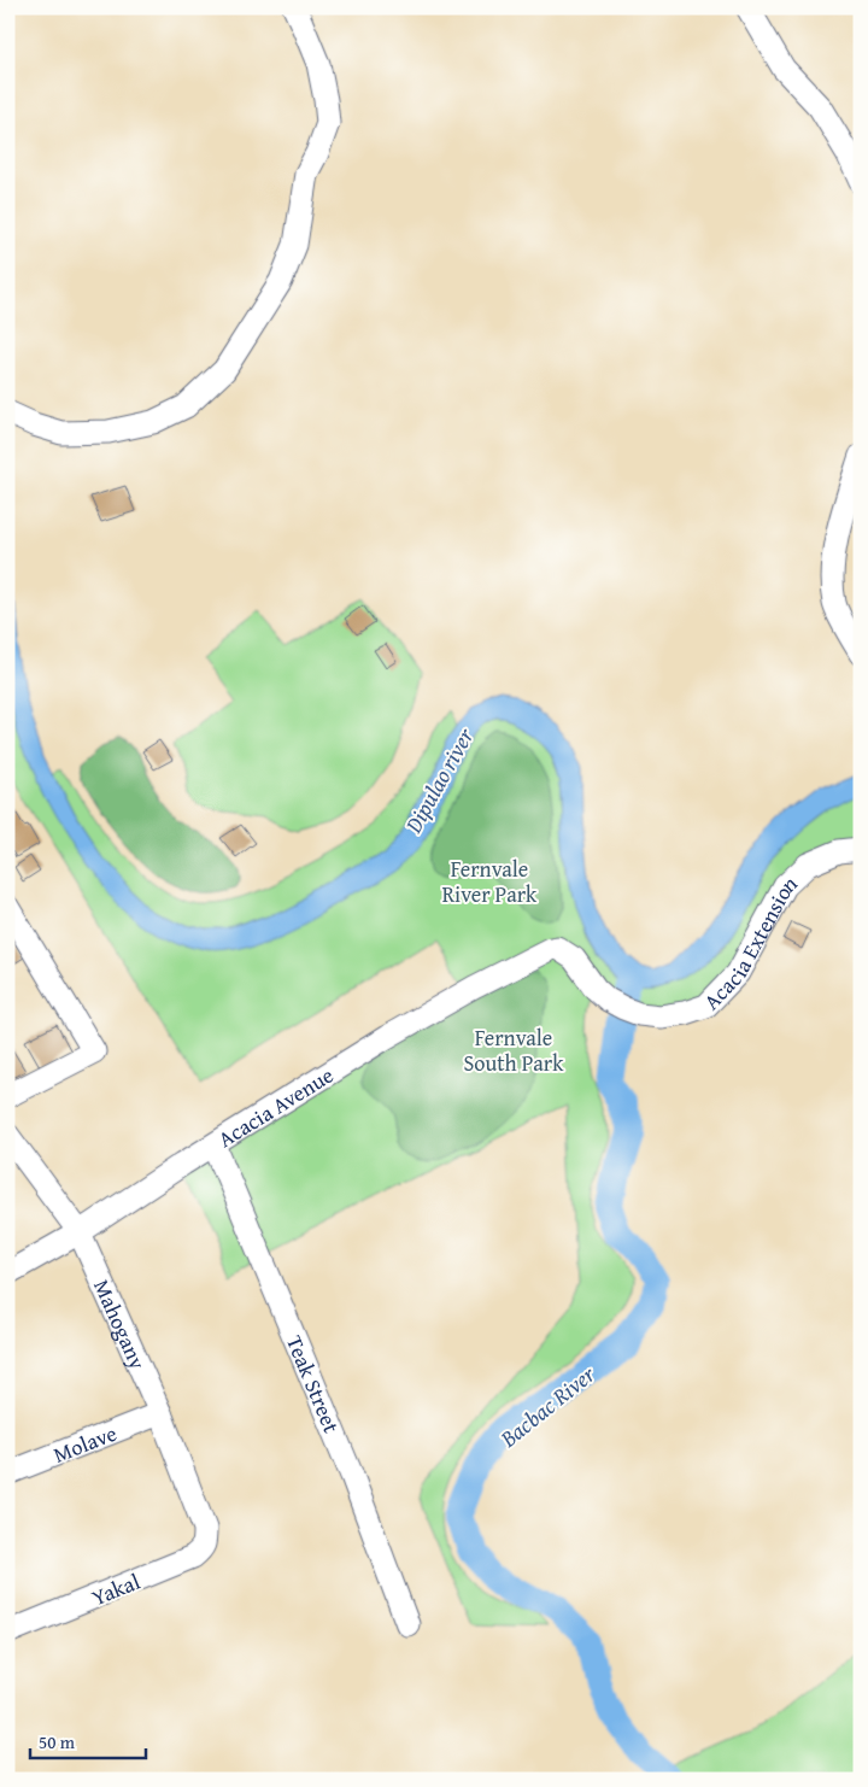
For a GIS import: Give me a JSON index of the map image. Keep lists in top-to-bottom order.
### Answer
{
  "streets": {
    "street": [
      "Acacia Extension",
      "Acacia Avenue",
      "Mahogany",
      "Teak Street",
      "Molave",
      "Yakal"
    ]
  },
  "crossings": [
    ["Acacia Extension", "Acacia Avenue"],
    ["Acacia Avenue", "Mahogany"],
    ["Acacia Avenue", "Teak Street"],
    ["Mahogany", "Molave"],
    ["Mahogany", "Yakal"]
  ],
  "water": ["Dipulao river", "Bacbac River"],
  "parks": ["Fernvale River Park", "Fernvale South Park"],
  "scale_bar": "50 m"
}
